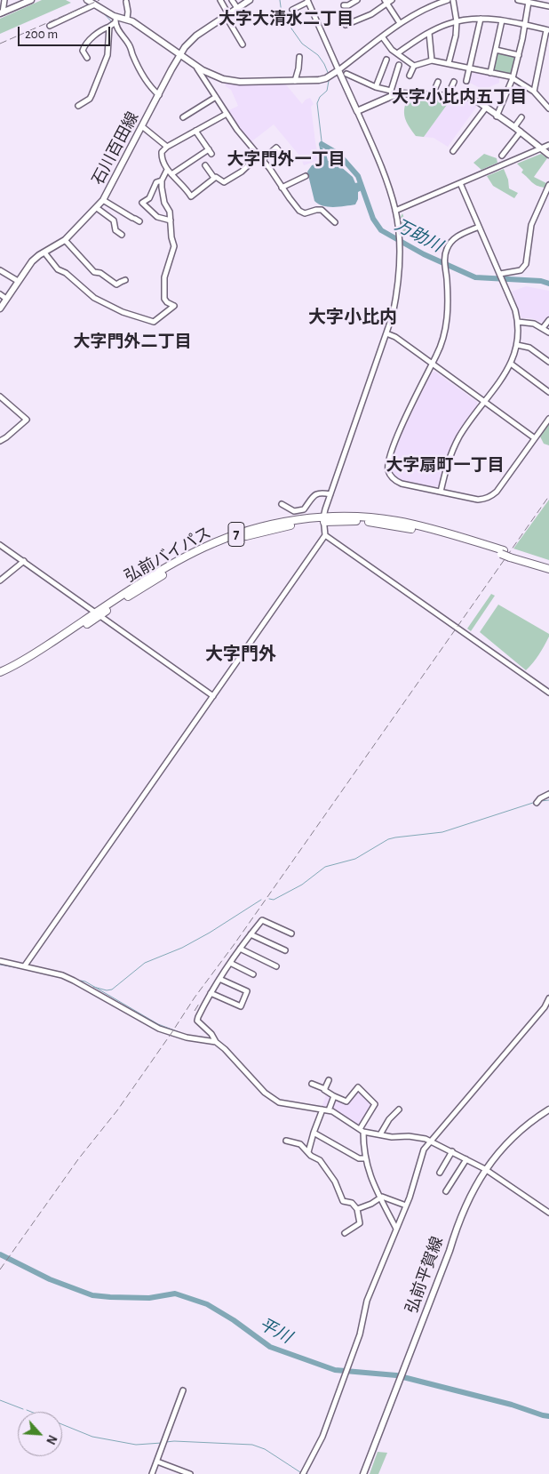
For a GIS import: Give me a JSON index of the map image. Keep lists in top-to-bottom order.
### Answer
{
  "streets": {
    "highway": ["7", "弘前バイパス"],
    "main road": ["石川百田線", "弘前平賀線"]
  },
  "districts": [
    "大字大清水二丁目",
    "大字小比内五丁目",
    "大字門外一丁目",
    "大字小比内",
    "大字門外二丁目",
    "大字扇町一丁目",
    "大字門外"
  ],
  "water": ["万助川", "平川"],
  "scale_bar": "200 m",
  "north": "bottom right"
}
